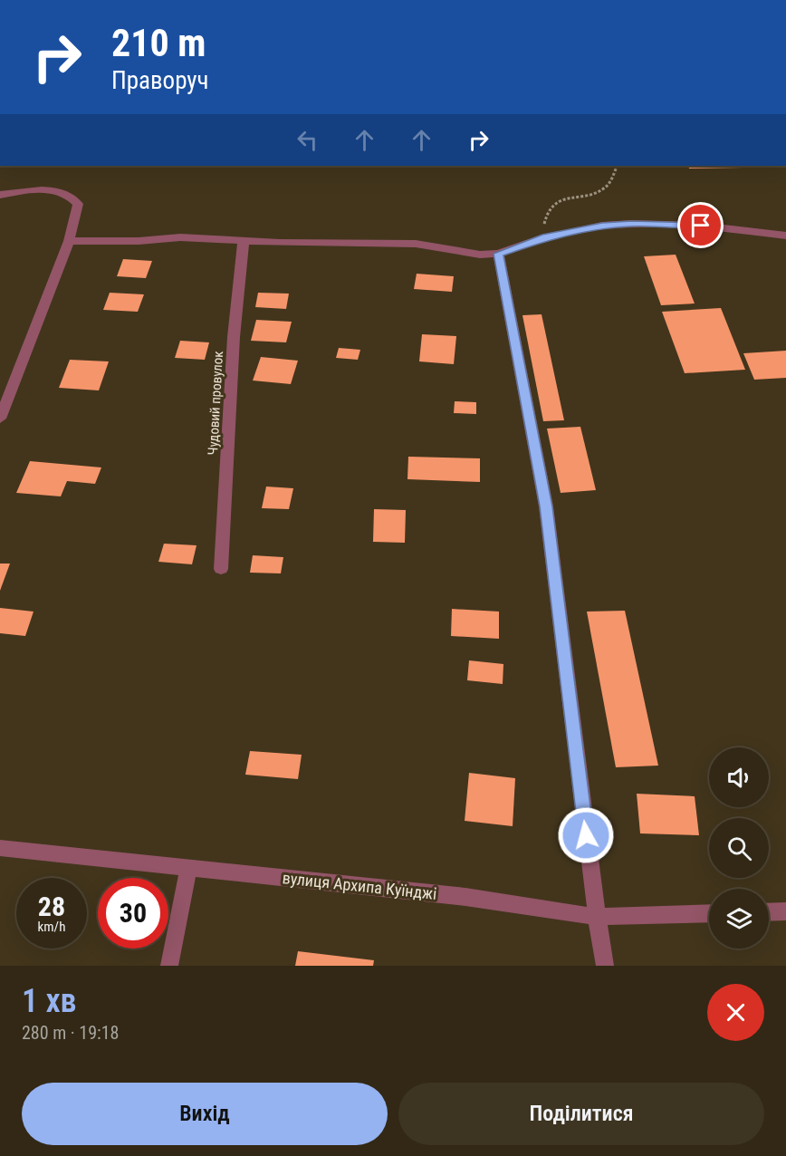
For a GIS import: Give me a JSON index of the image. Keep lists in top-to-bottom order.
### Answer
{
  "streets": {
    "street": ["Чудовий провулок", "вулиця Архипа Куїнджі"]
  },
  "page": {
    "turn": ["210 m", "Праворуч"],
    "speed": "28 km/h",
    "limit": "30",
    "heading": ["1 хв", "280 m · 19:18"],
    "buttons": ["Вихід", "Поділитися"]
  }
}
